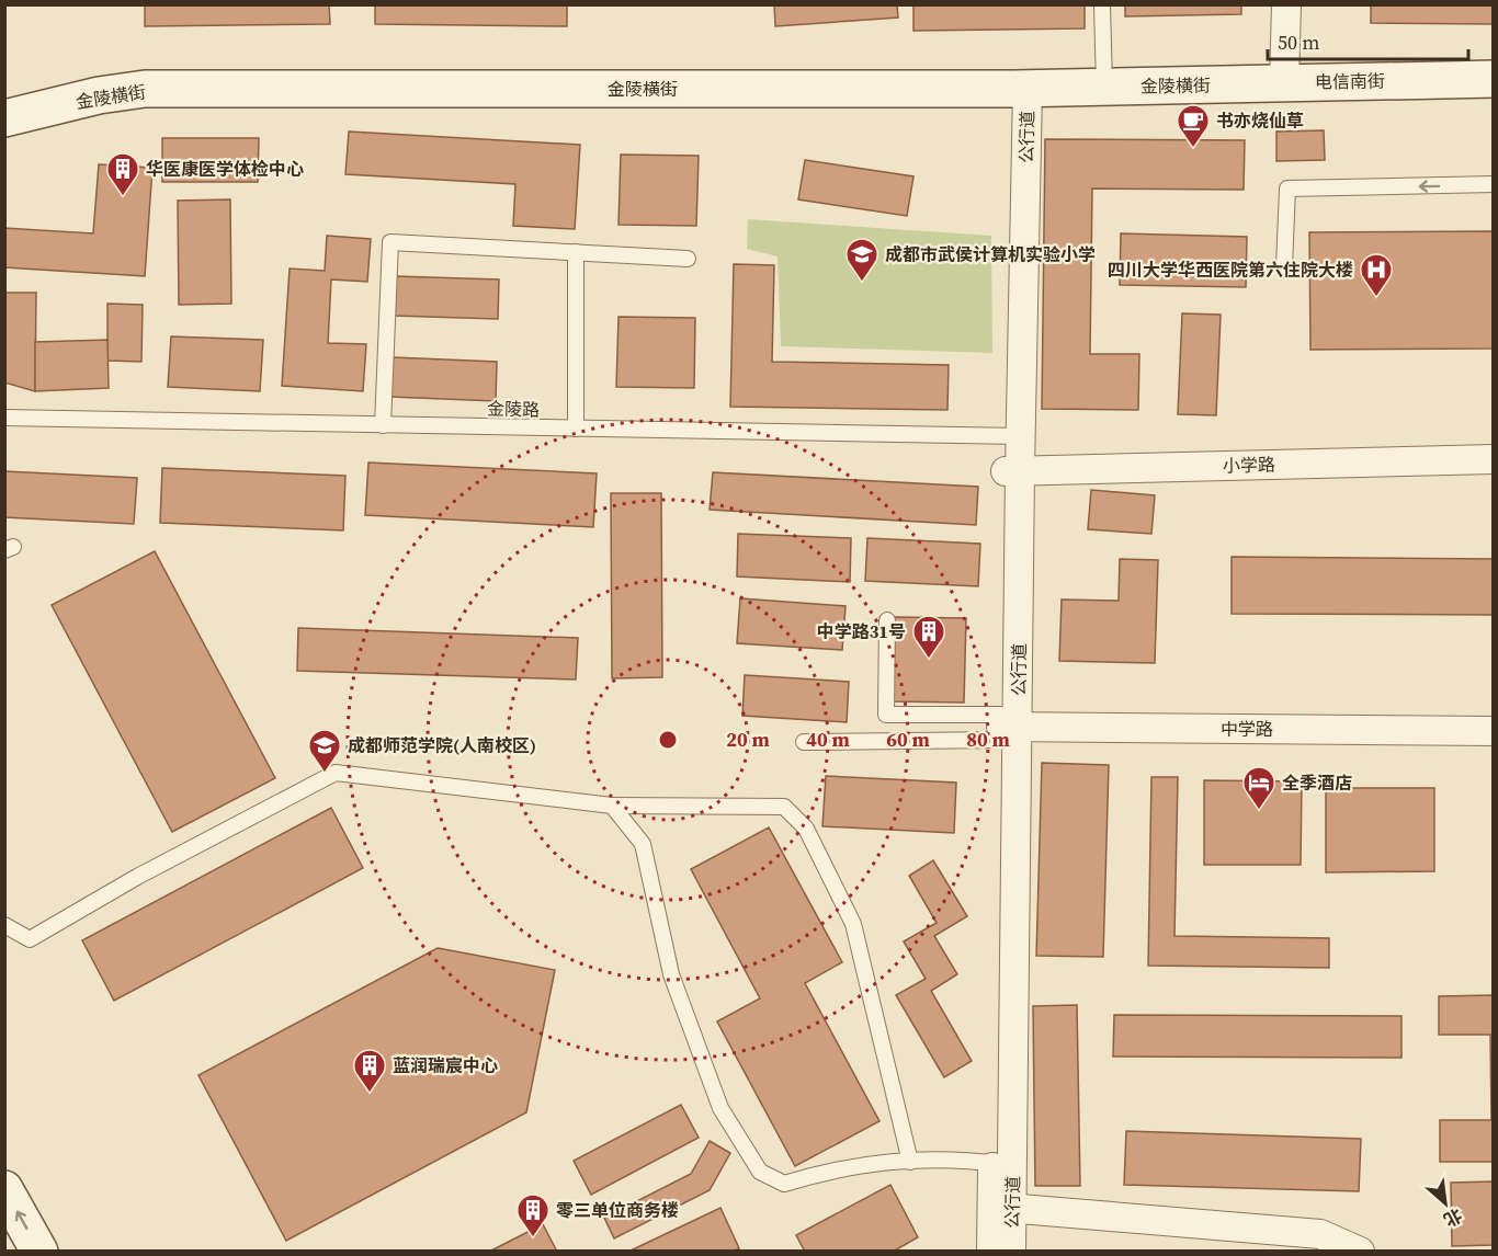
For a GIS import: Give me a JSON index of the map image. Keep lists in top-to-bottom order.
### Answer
{
  "streets": {
    "street": [
      "电信南街",
      "金陵横街",
      "公行道",
      "小学路",
      "中学路"
    ],
    "lane": ["金陵路"]
  },
  "crossings": [
    ["电信南街", "金陵横街"],
    ["金陵横街", "公行道"],
    ["公行道", "金陵路"],
    ["公行道", "小学路"],
    ["公行道", "中学路"]
  ],
  "places": {
    "cafe": ["书亦烧仙草"],
    "building": [
      "华医康医学体检中心",
      "中学路31号",
      "蓝润瑞宸中心",
      "零三单位商务楼"
    ],
    "school or university": ["成都市武侯计算机实验小学", "成都师范学院(人南校区)"],
    "hospital": ["四川大学华西医院第六住院大楼"],
    "hotel": ["全季酒店"]
  },
  "scale_bar": "50 m",
  "north": "bottom right",
  "rings": [
    "20 m",
    "40 m",
    "60 m",
    "80 m"
  ]
}
